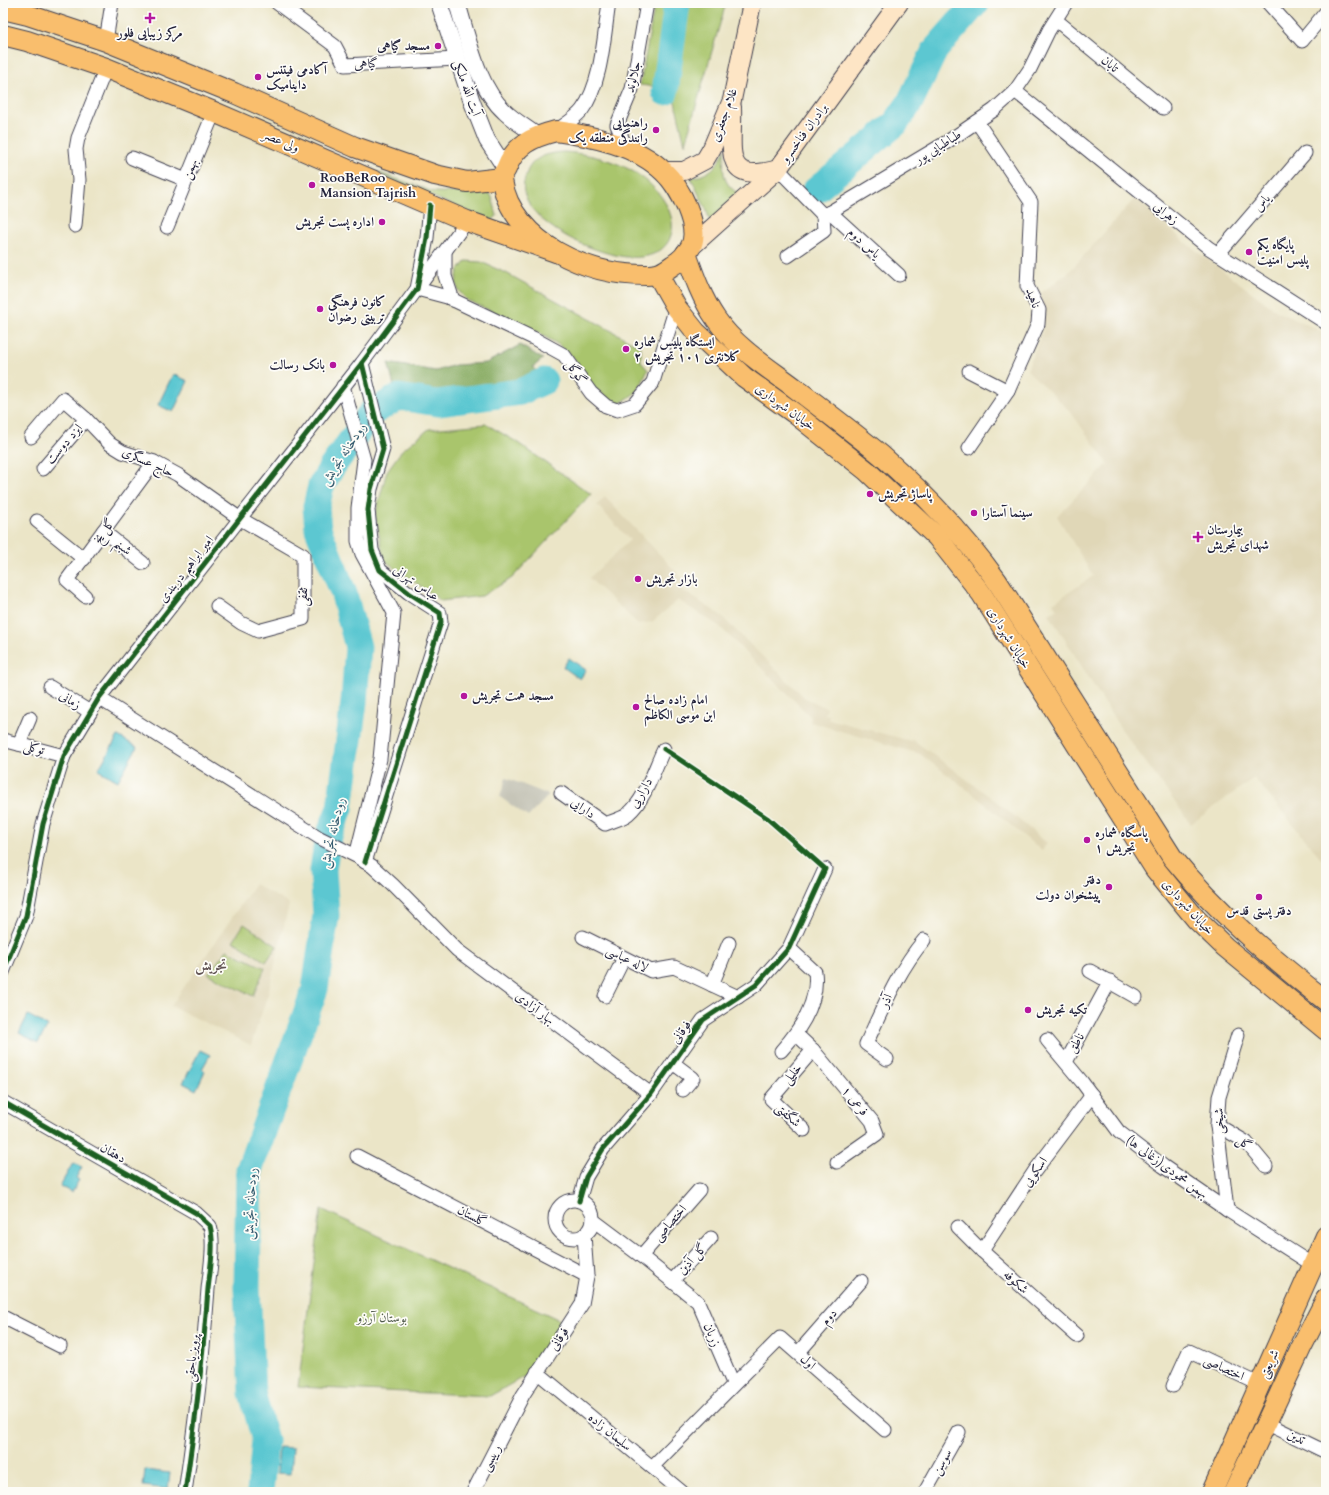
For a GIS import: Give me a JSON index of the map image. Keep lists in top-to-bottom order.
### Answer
{
  "streets": {
    "main road": [
      "غلام جعفری",
      "برادران فناخسرو",
      "ولی عصر",
      "خیابان شهرداری",
      "شریعتی"
    ],
    "street": [
      "گیاهی",
      "تابان",
      "جلالوند",
      "آیت الله ملکی",
      "طباطبایی پور",
      "بهمن",
      "یاس",
      "زهرایی",
      "یاس دوم",
      "ناهید",
      "گوگل",
      "ایزد دوست",
      "حاج عسگری",
      "گل یخ",
      "شبنم",
      "امیر ابراهیم دربندی",
      "عباس تهرانی",
      "ثقفی",
      "زمانی",
      "توکلی",
      "داراریی",
      "دارایی",
      "لاله عباسی",
      "آذر",
      "بهار آزادی",
      "فوقانی",
      "ناطق",
      "خلیلی",
      "فرعی ۱",
      "شگفتی",
      "شیخی",
      "گل",
      "دهقان",
      "بهمن محمودی(زغالی ها)",
      "اسکویی",
      "گلستان",
      "اختصاصی",
      "گل آذین",
      "شکوفه",
      "دوم",
      "زربان",
      "پرویز یاحقی",
      "اول",
      "سلیمان زاده",
      "تدین",
      "رییسی",
      "سوسن"
    ]
  },
  "crossings": [
    ["گیاهی", "آیت الله ملکی"],
    ["تابان", "طباطبایی پور"],
    ["آیت الله ملکی", "ولی عصر"],
    ["برادران فناخسرو", "خیابان شهرداری"],
    ["ولی عصر", "بهمن"],
    ["ولی عصر", "امیر ابراهیم دربندی"],
    ["طباطبایی پور", "زهرایی"],
    ["طباطبایی پور", "یاس دوم"],
    ["طباطبایی پور", "ناهید"],
    ["یاس", "زهرایی"],
    ["گوگل", "خیابان شهرداری"],
    ["گوگل", "امیر ابراهیم دربندی"],
    ["ایزد دوست", "حاج عسگری"],
    ["حاج عسگری", "گل یخ"],
    ["حاج عسگری", "امیر ابراهیم دربندی"],
    ["حاج عسگری", "ثقفی"],
    ["گل یخ", "شبنم"],
    ["امیر ابراهیم دربندی", "عباس تهرانی"],
    ["امیر ابراهیم دربندی", "ثقفی"],
    ["امیر ابراهیم دربندی", "زمانی"],
    ["امیر ابراهیم دربندی", "توکلی"],
    ["عباس تهرانی", "بهار آزادی"],
    ["داراریی", "دارایی"],
    ["لاله عباسی", "فوقانی"],
    ["بهار آزادی", "فوقانی"],
    ["فوقانی", "گلستان"],
    ["فوقانی", "زربان"],
    ["فوقانی", "سلیمان زاده"],
    ["فوقانی", "رییسی"],
    ["ناطق", "بهمن محمودی(زغالی ها)"],
    ["خلیلی", "فرعی ۱"],
    ["خلیلی", "شگفتی"],
    ["شیخی", "گل"],
    ["شیخی", "بهمن محمودی(زغالی ها)"],
    ["دهقان", "پرویز یاحقی"],
    ["بهمن محمودی(زغالی ها)", "اسکویی"],
    ["بهمن محمودی(زغالی ها)", "شریعتی"],
    ["اسکویی", "شکوفه"],
    ["اختصاصی", "زربان"],
    ["اختصاصی", "شریعتی"],
    ["گل آذین", "زربان"],
    ["دوم", "اول"],
    ["زربان", "اول"],
    ["شریعتی", "تدین"]
  ],
  "districts": ["تجریش"],
  "water": ["رودخانه تجریش"],
  "parks": ["بوستان آرزو"],
  "places": {
    "health": ["مرکز زیبایی فلور", "بیمارستان شهدای تجریش"],
    "other": [
      "مسجد گیاهی",
      "آکادمی فیتنس داینامیک",
      "راهنمایی رانندگی منطقه یک",
      "RooBeRoo Mansion Tajrish",
      "اداره پست تجریش",
      "پایگاه یکم پلیس امنیت",
      "کانون فرهنگی تربیتی رضوان",
      "ایستگاه پلیس شماره ۲ کلانتری ۱۰۱ تجریش",
      "بانک رسالت",
      "پاساژ تجریش",
      "سینما آستارا",
      "بازار تجریش",
      "مسجد همت تجریش",
      "امام زاده صالح ابن موسى الكاظم",
      "پاسگاه شماره ۱ تجریش",
      "دفتر پیشخوان دولت",
      "دفتر پستی قدس",
      "تکیه تجریش"
    ]
  }
}
